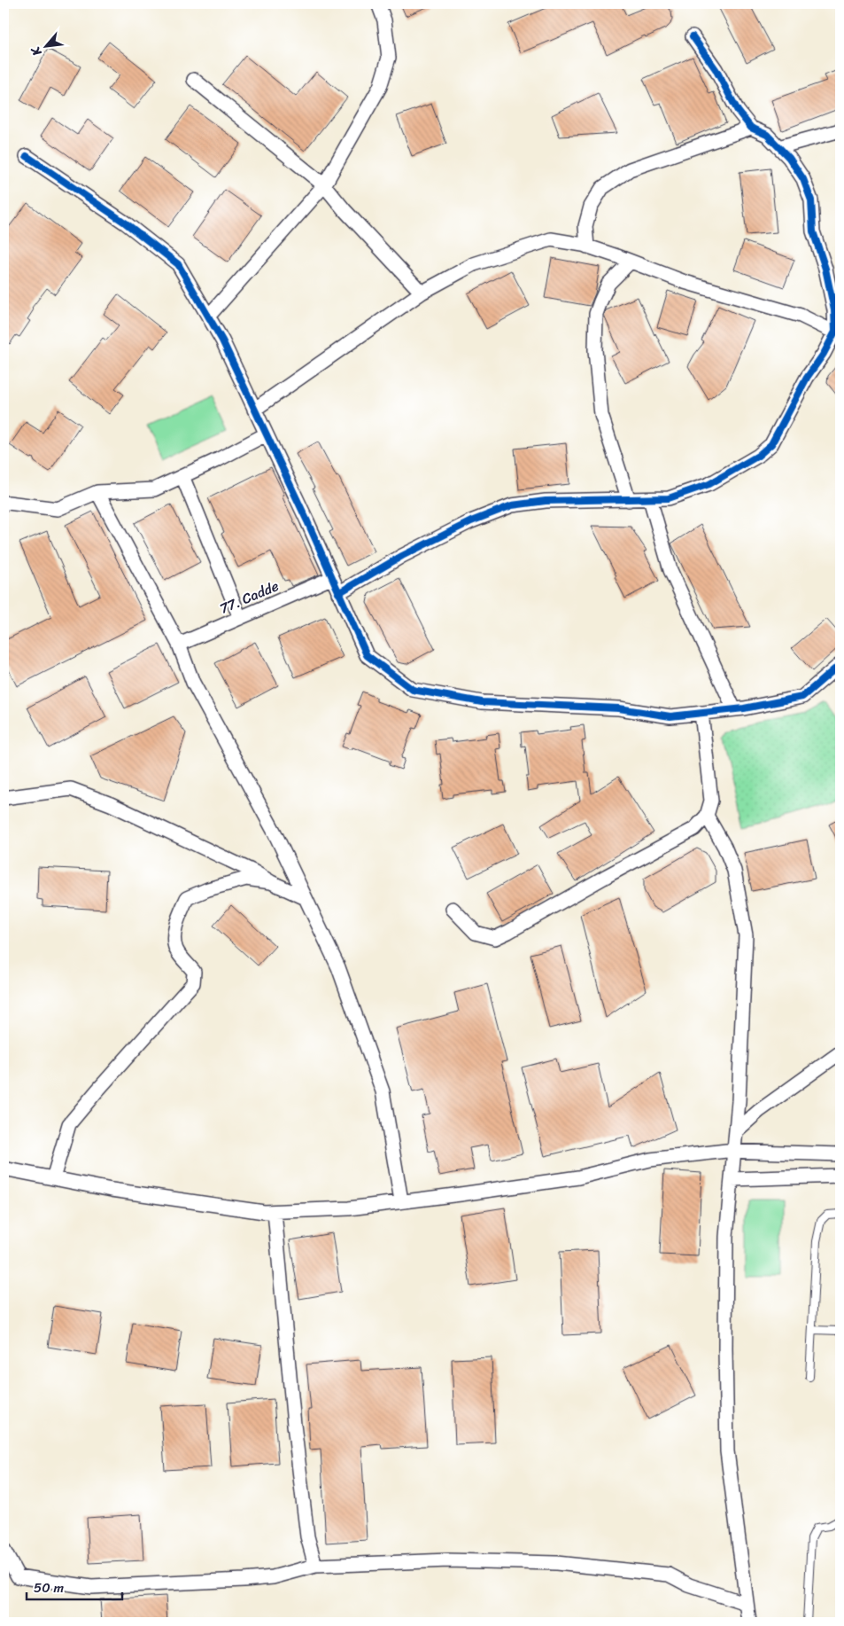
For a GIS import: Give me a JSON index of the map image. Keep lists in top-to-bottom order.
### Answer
{
  "streets": {
    "street": ["77. Cadde"]
  },
  "scale_bar": "50 m",
  "north": "bottom left"
}
